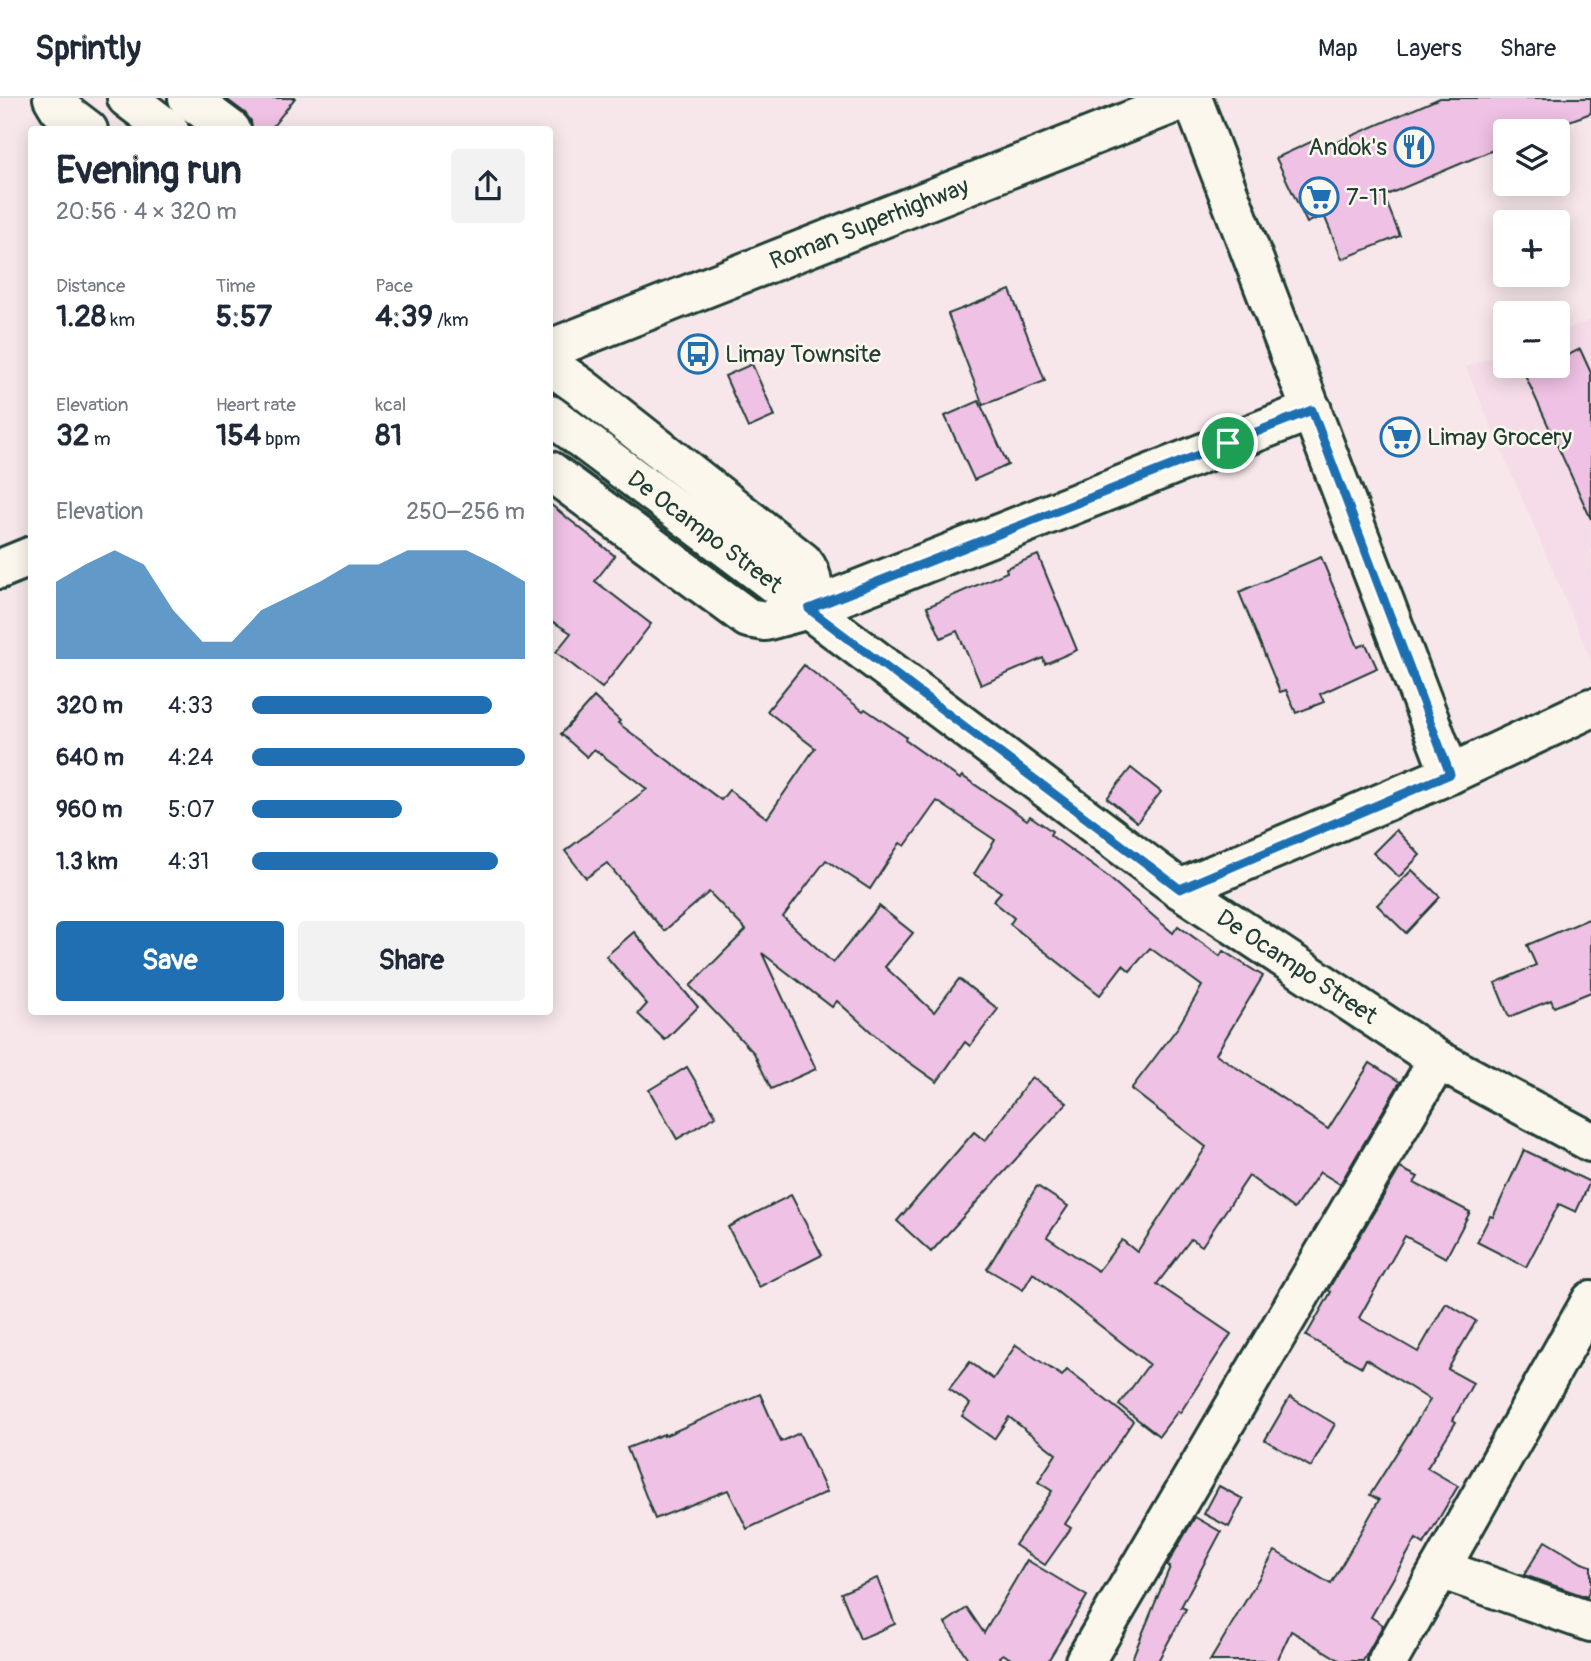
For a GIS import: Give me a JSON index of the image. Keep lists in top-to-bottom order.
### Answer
{
  "streets": {
    "street": ["Roman Superhighway", "De Ocampo Street"]
  },
  "places": {
    "restaurant": ["Andok's"],
    "supermarket": ["7-11", "Limay Grocery"],
    "bus stop": ["Limay Townsite"]
  },
  "page": {
    "header": "Sprintly",
    "nav": ["Map", "Layers", "Share"],
    "map_buttons": ["+", "−"],
    "heading": ["Evening run", "20:56 · 4 × 320 m"],
    "stats": [
      ["Distance", "1.28 km"],
      ["Time", "5:57"],
      ["Pace", "4:39 /km"],
      ["Elevation", "32 m"],
      ["Heart rate", "154 bpm"],
      ["kcal", "81"]
    ],
    "chart": ["Elevation", "250–256 m"],
    "list": [
      {
        "name": "320 m",
        "note": "4:33"
      },
      {
        "name": "640 m",
        "note": "4:24"
      },
      {
        "name": "960 m",
        "note": "5:07"
      },
      {
        "name": "1.3 km",
        "note": "4:31"
      }
    ],
    "buttons": ["Save", "Share"]
  }
}
